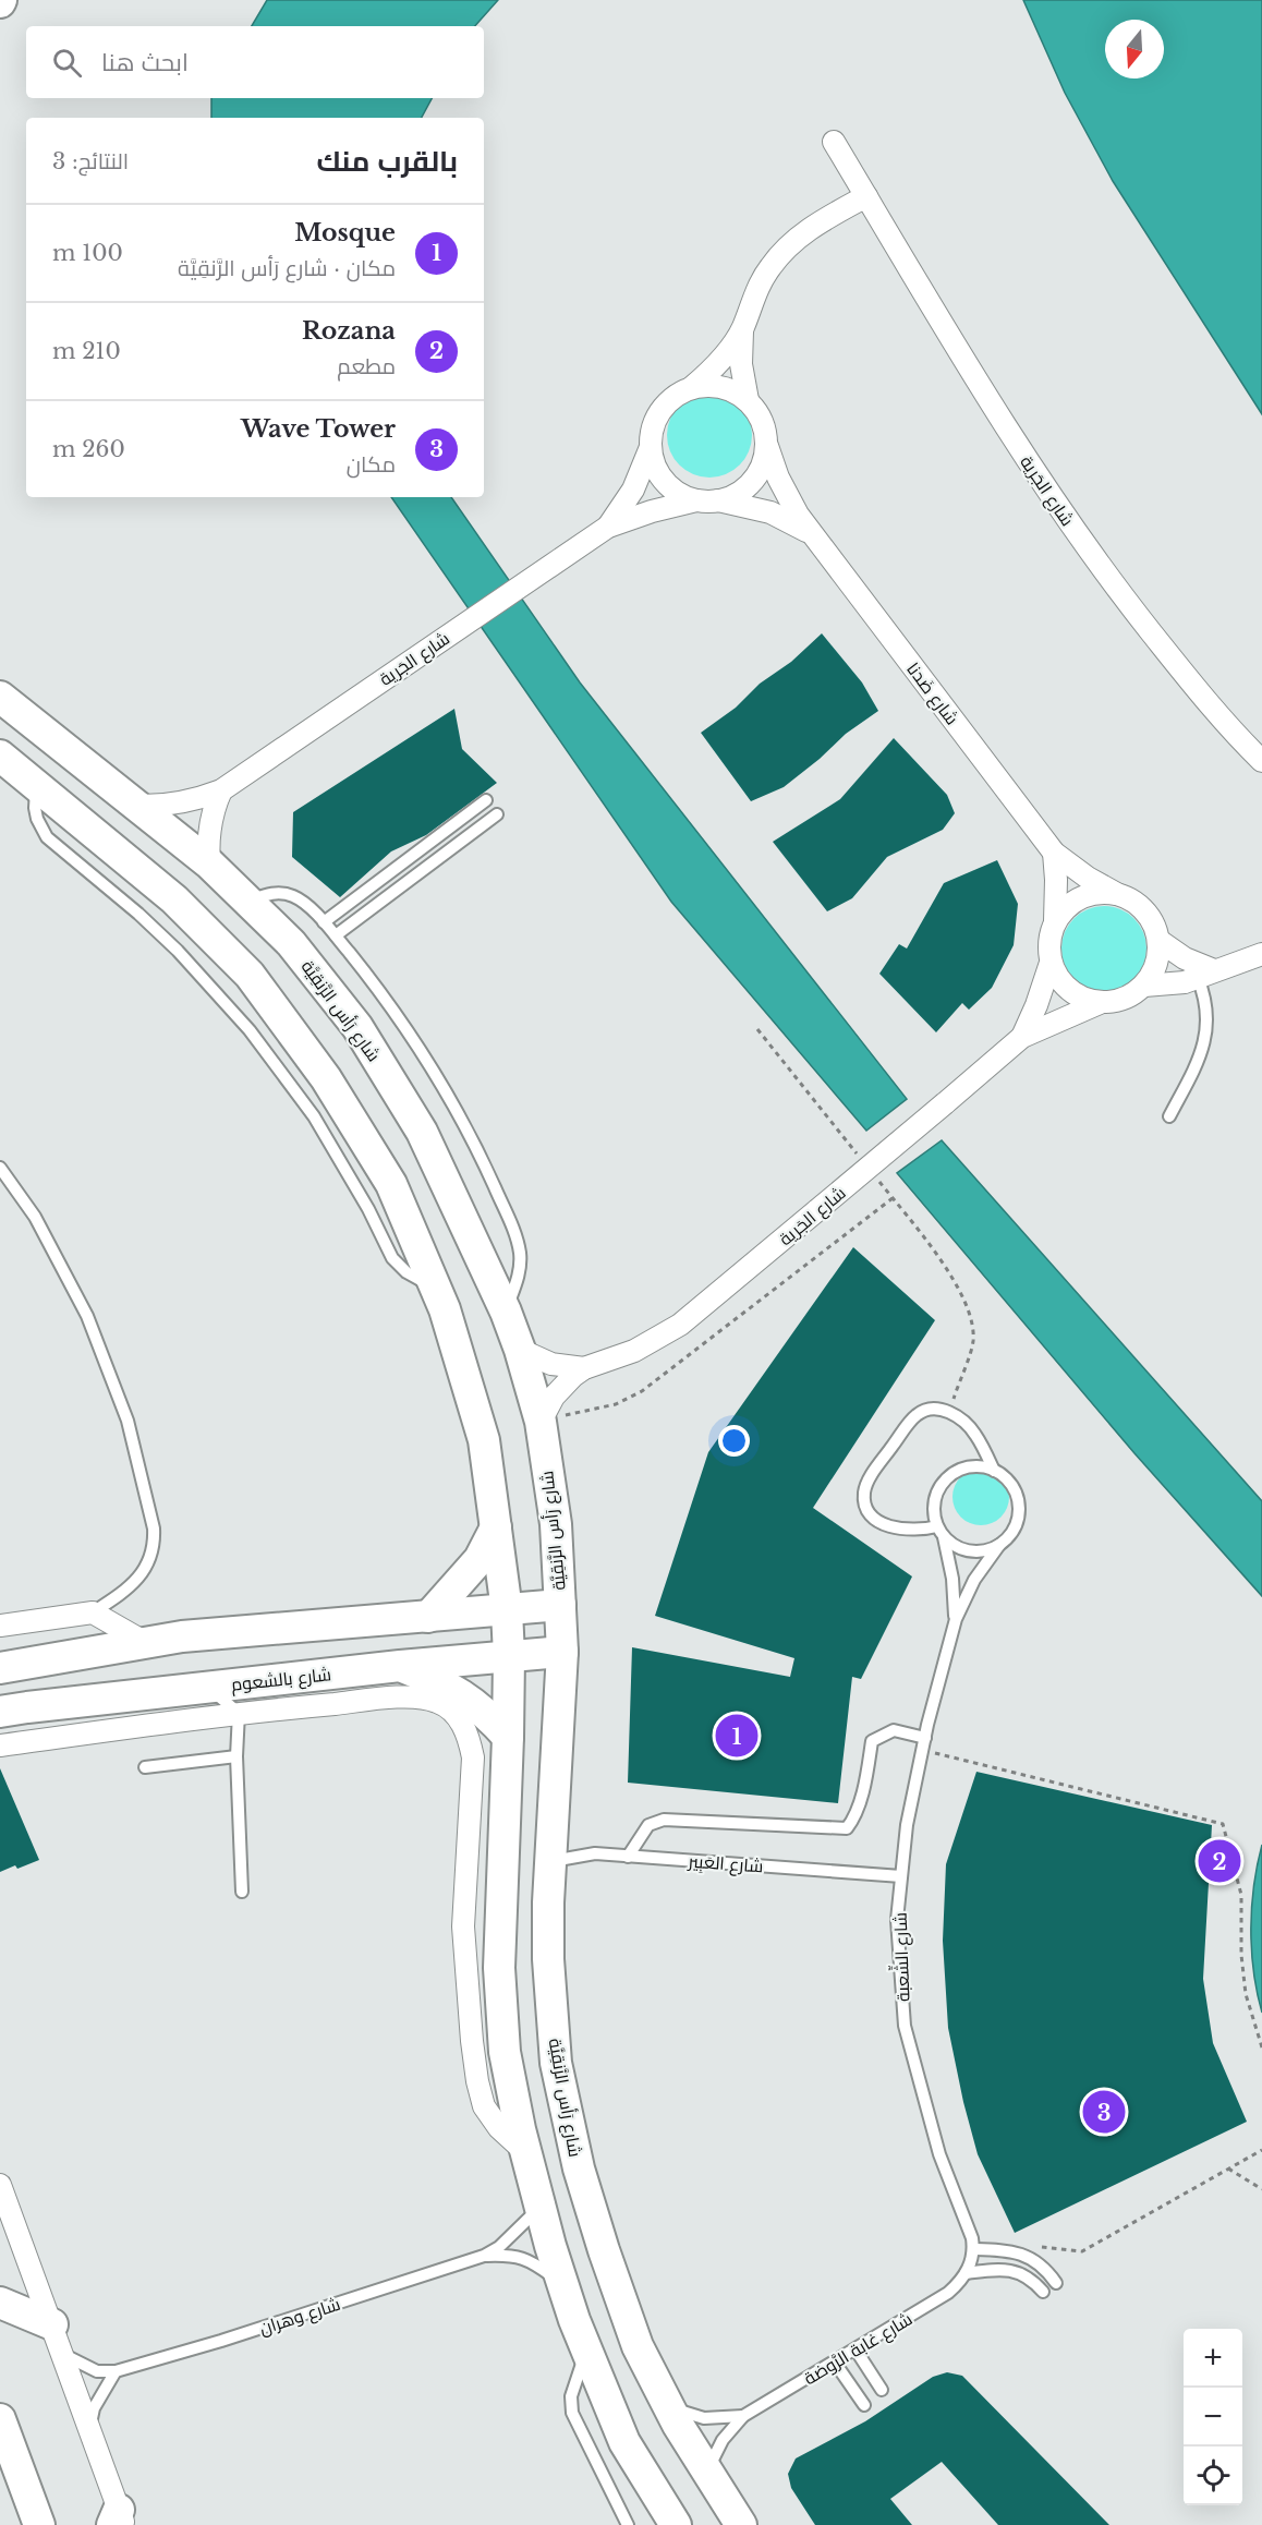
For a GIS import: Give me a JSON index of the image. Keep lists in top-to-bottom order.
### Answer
{
  "streets": {
    "street": [
      "شارع الجَرية",
      "شارع ضَدنا",
      "شارع رَأس الرَّنقِيَّة",
      "شارع بالشعوم"
    ],
    "lane": [
      "شارع العَبِير",
      "شارع الشِّعبة",
      "شارع وهران",
      "شارع غابة الرَّوضة"
    ]
  },
  "crossings": [
    ["شارع الجَرية", "شارع ضَدنا"],
    ["شارع الجَرية", "شارع رَأس الرَّنقِيَّة"],
    ["شارع رَأس الرَّنقِيَّة", "شارع بالشعوم"],
    ["شارع رَأس الرَّنقِيَّة", "شارع العَبِير"],
    ["شارع رَأس الرَّنقِيَّة", "شارع غابة الرَّوضة"],
    ["شارع العَبِير", "شارع الشِّعبة"],
    ["شارع الشِّعبة", "شارع غابة الرَّوضة"]
  ],
  "north": "bottom",
  "page": {
    "search": "ابحث هنا",
    "heading": ["بالقرب منك", "النتائج: 3"],
    "list": [
      {
        "mark": "1",
        "name": "Mosque",
        "note": "مكان · شارع رَأس الرَّنقِيَّة",
        "value": "100 m"
      },
      {
        "mark": "2",
        "name": "Rozana",
        "note": "مطعم",
        "value": "210 m"
      },
      {
        "mark": "3",
        "name": "Wave Tower",
        "note": "مكان",
        "value": "260 m"
      }
    ],
    "pins": ["1", "2", "3"],
    "map_buttons": ["+", "−"]
  }
}
